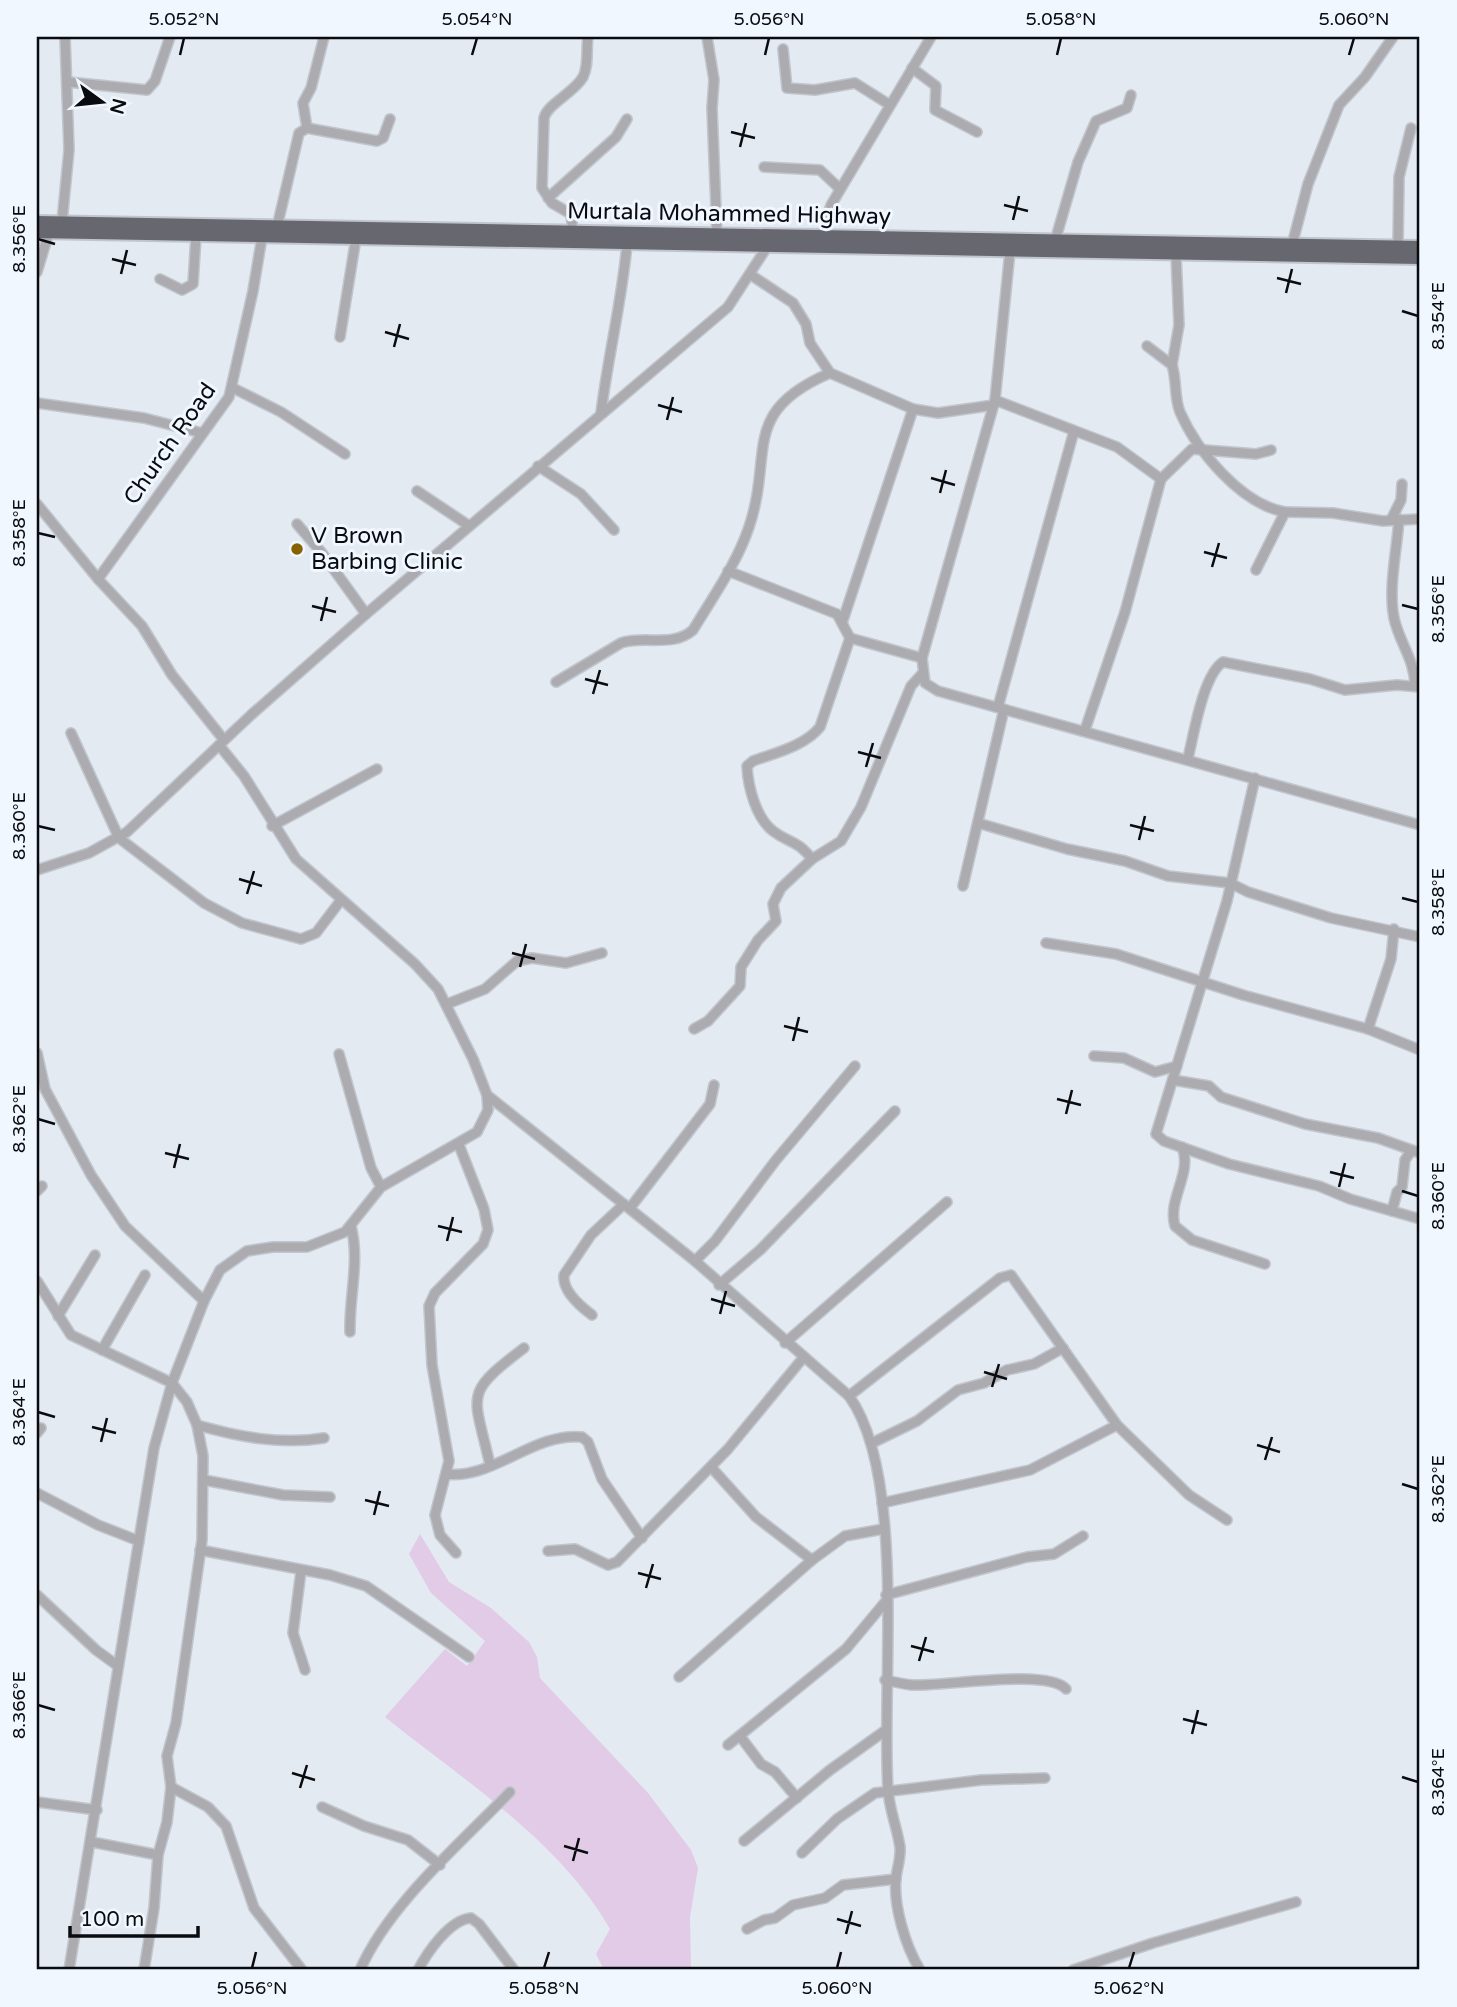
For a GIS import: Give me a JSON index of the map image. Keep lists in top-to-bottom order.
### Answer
{
  "streets": {
    "highway": ["Murtala Mohammed Highway"],
    "street": ["Church Road"]
  },
  "places": ["V Brown Barbing Clinic"],
  "scale_bar": "100 m",
  "north": "right",
  "coordinates": [
    "5.052°N",
    "5.054°N",
    "5.056°N",
    "5.058°N",
    "5.060°N",
    "8.356°E",
    "8.354°E",
    "8.358°E",
    "8.360°E",
    "8.362°E",
    "8.364°E",
    "8.366°E",
    "5.062°N"
  ]
}
